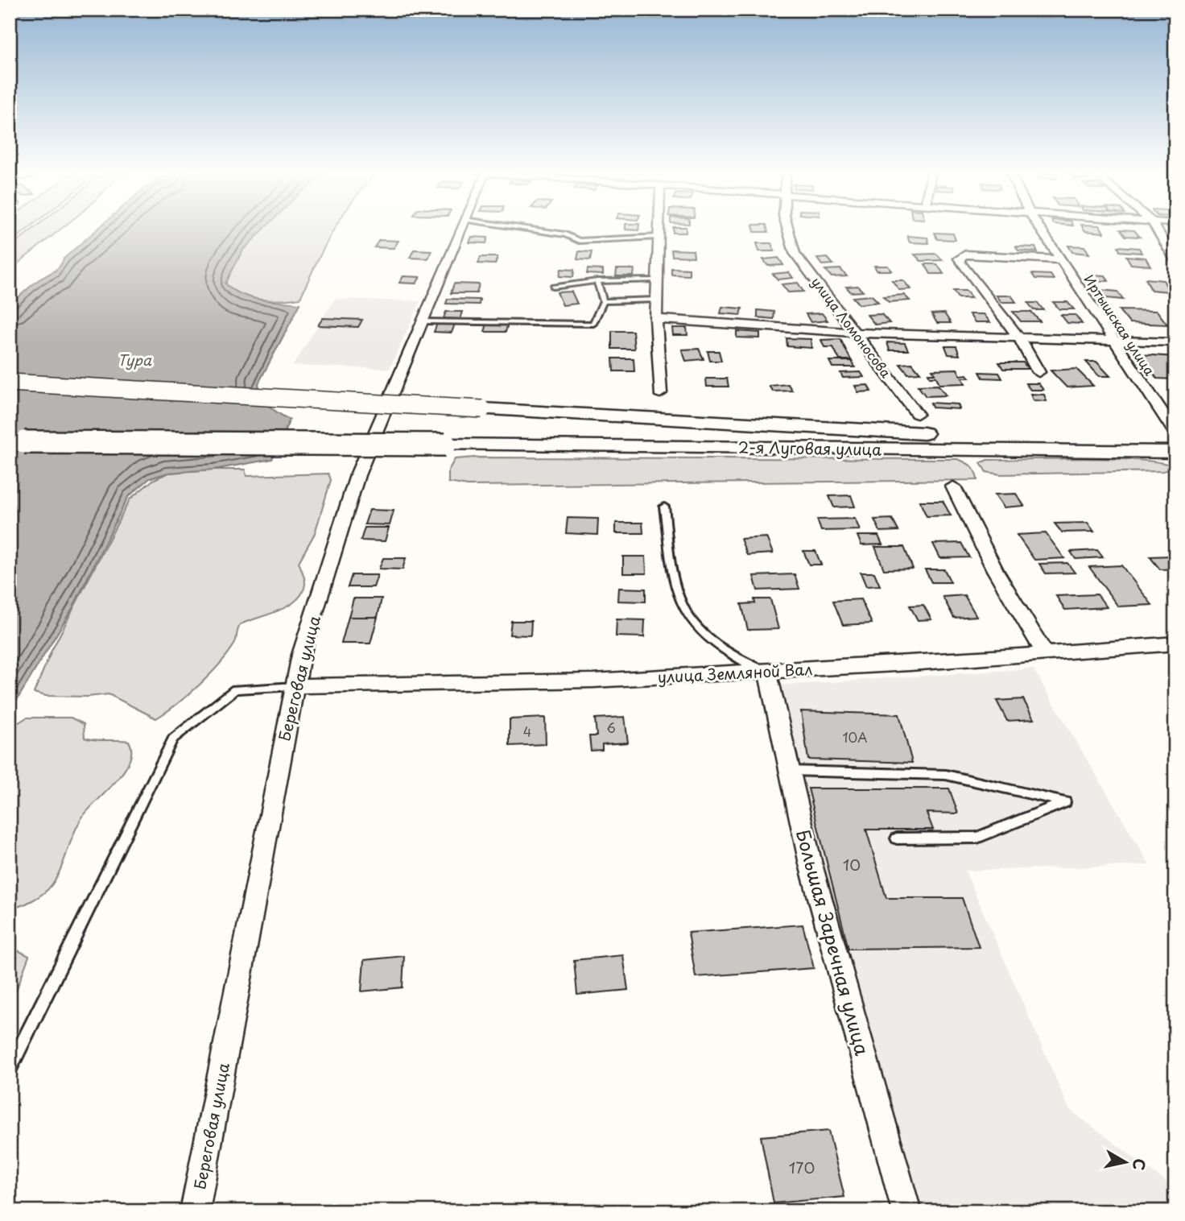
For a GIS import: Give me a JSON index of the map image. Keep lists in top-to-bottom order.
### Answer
{
  "streets": {
    "main road": ["2-я Луговая улица"],
    "street": [
      "Иртышская улица",
      "улица Ломоносова",
      "улица Земляной Вал",
      "Береговая улица",
      "Большая Заречная улица"
    ]
  },
  "crossings": [
    ["улица Земляной Вал", "Береговая улица"],
    ["улица Земляной Вал", "Большая Заречная улица"]
  ],
  "water": ["Тура"],
  "house_numbers": [
    "6",
    "4",
    "10А",
    "10",
    "170"
  ],
  "north": "right"
}
